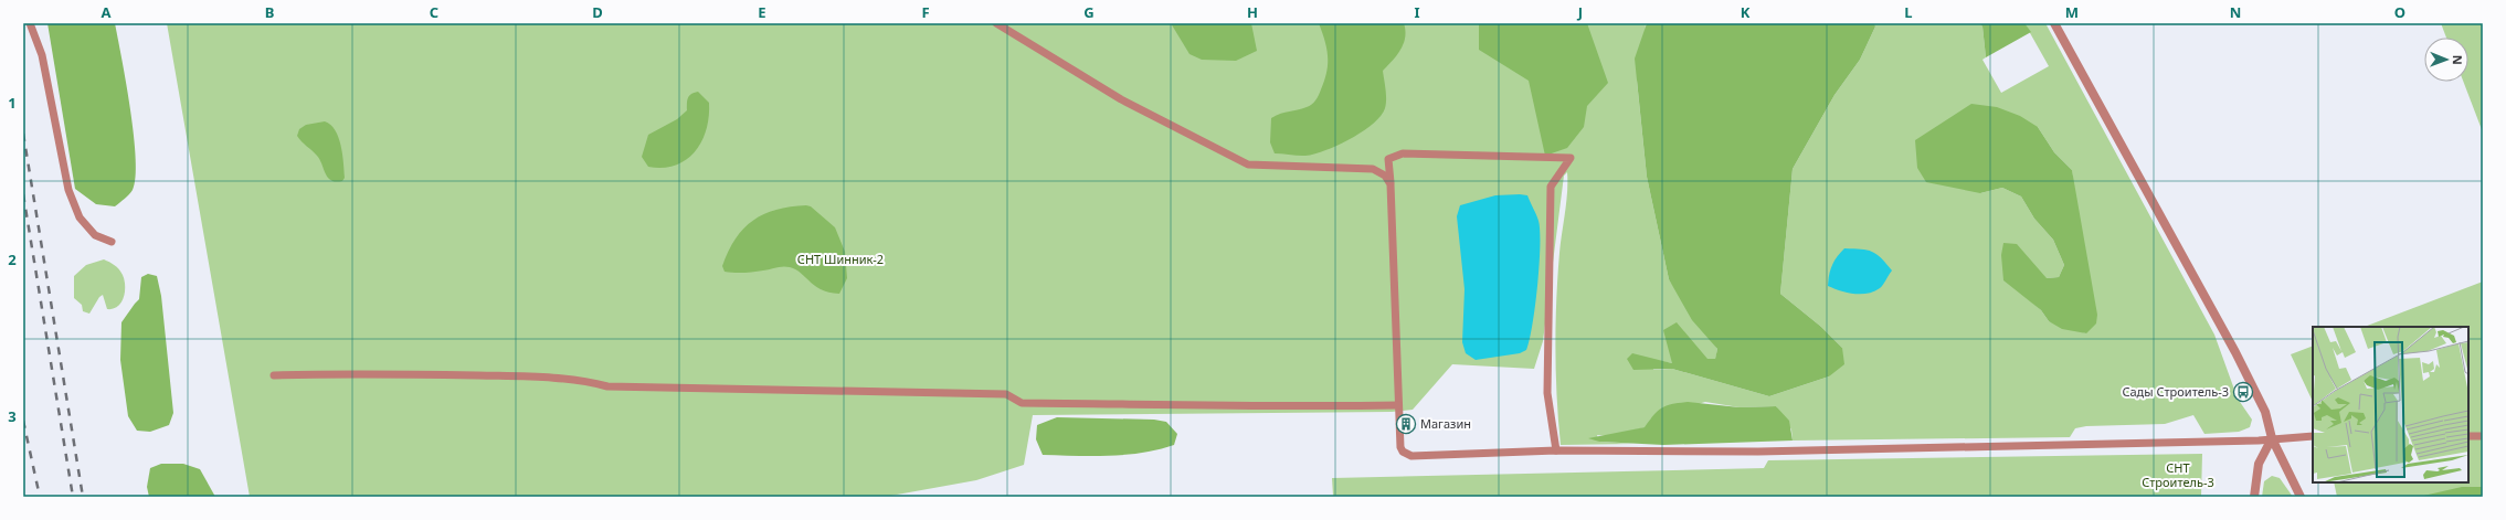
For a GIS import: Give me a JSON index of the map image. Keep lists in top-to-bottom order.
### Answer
{
  "parks": ["СНТ Шинник-2", "СНТ Строитель-3"],
  "places": {
    "bus stop": ["Сады Строитель-3"],
    "building": ["Магазин"]
  },
  "north": "right",
  "grid": {
    "columns": [
      "A",
      "B",
      "C",
      "D",
      "E",
      "F",
      "G",
      "H",
      "I",
      "J",
      "K",
      "L",
      "M",
      "N",
      "O"
    ],
    "rows": ["1", "2", "3"]
  }
}
